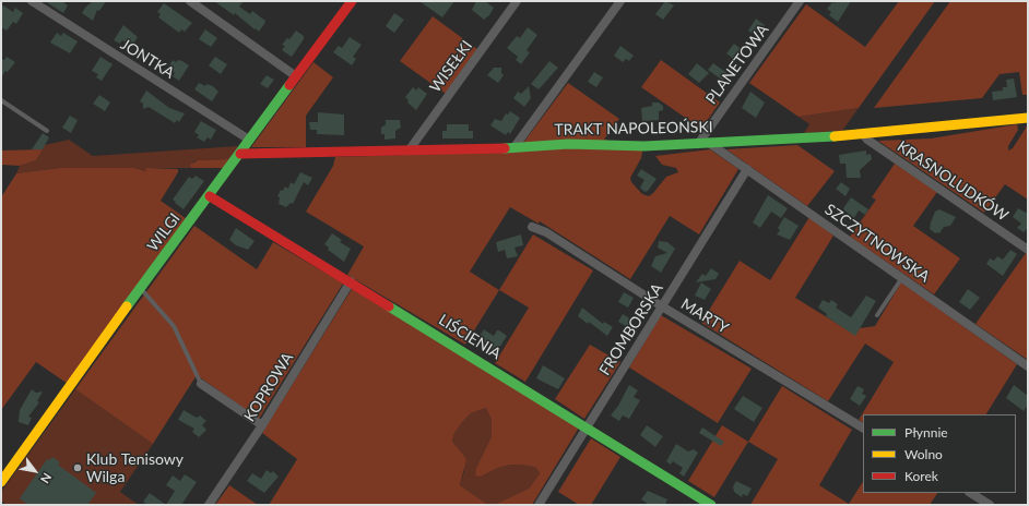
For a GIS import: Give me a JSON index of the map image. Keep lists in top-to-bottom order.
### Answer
{
  "streets": {
    "street": [
      "JONTKA",
      "PLANETOWA",
      "WISEŁKI",
      "TRAKT NAPOLEOŃSKI",
      "KRASNOLUDKÓW",
      "WILGI",
      "SZCZYTNOWSKA",
      "MARTY",
      "FROMBORSKA",
      "LIŚCIENIA",
      "KOPROWA"
    ]
  },
  "crossings": [
    ["JONTKA", "WILGI"],
    ["PLANETOWA", "TRAKT NAPOLEOŃSKI"],
    ["WISEŁKI", "TRAKT NAPOLEOŃSKI"],
    ["TRAKT NAPOLEOŃSKI", "KRASNOLUDKÓW"],
    ["TRAKT NAPOLEOŃSKI", "WILGI"],
    ["TRAKT NAPOLEOŃSKI", "SZCZYTNOWSKA"],
    ["WILGI", "LIŚCIENIA"],
    ["SZCZYTNOWSKA", "FROMBORSKA"],
    ["MARTY", "FROMBORSKA"],
    ["FROMBORSKA", "LIŚCIENIA"],
    ["LIŚCIENIA", "KOPROWA"]
  ],
  "places": ["Klub Tenisowy Wilga"],
  "legend": ["Płynnie", "Wolno", "Korek"],
  "north": "bottom right"
}
